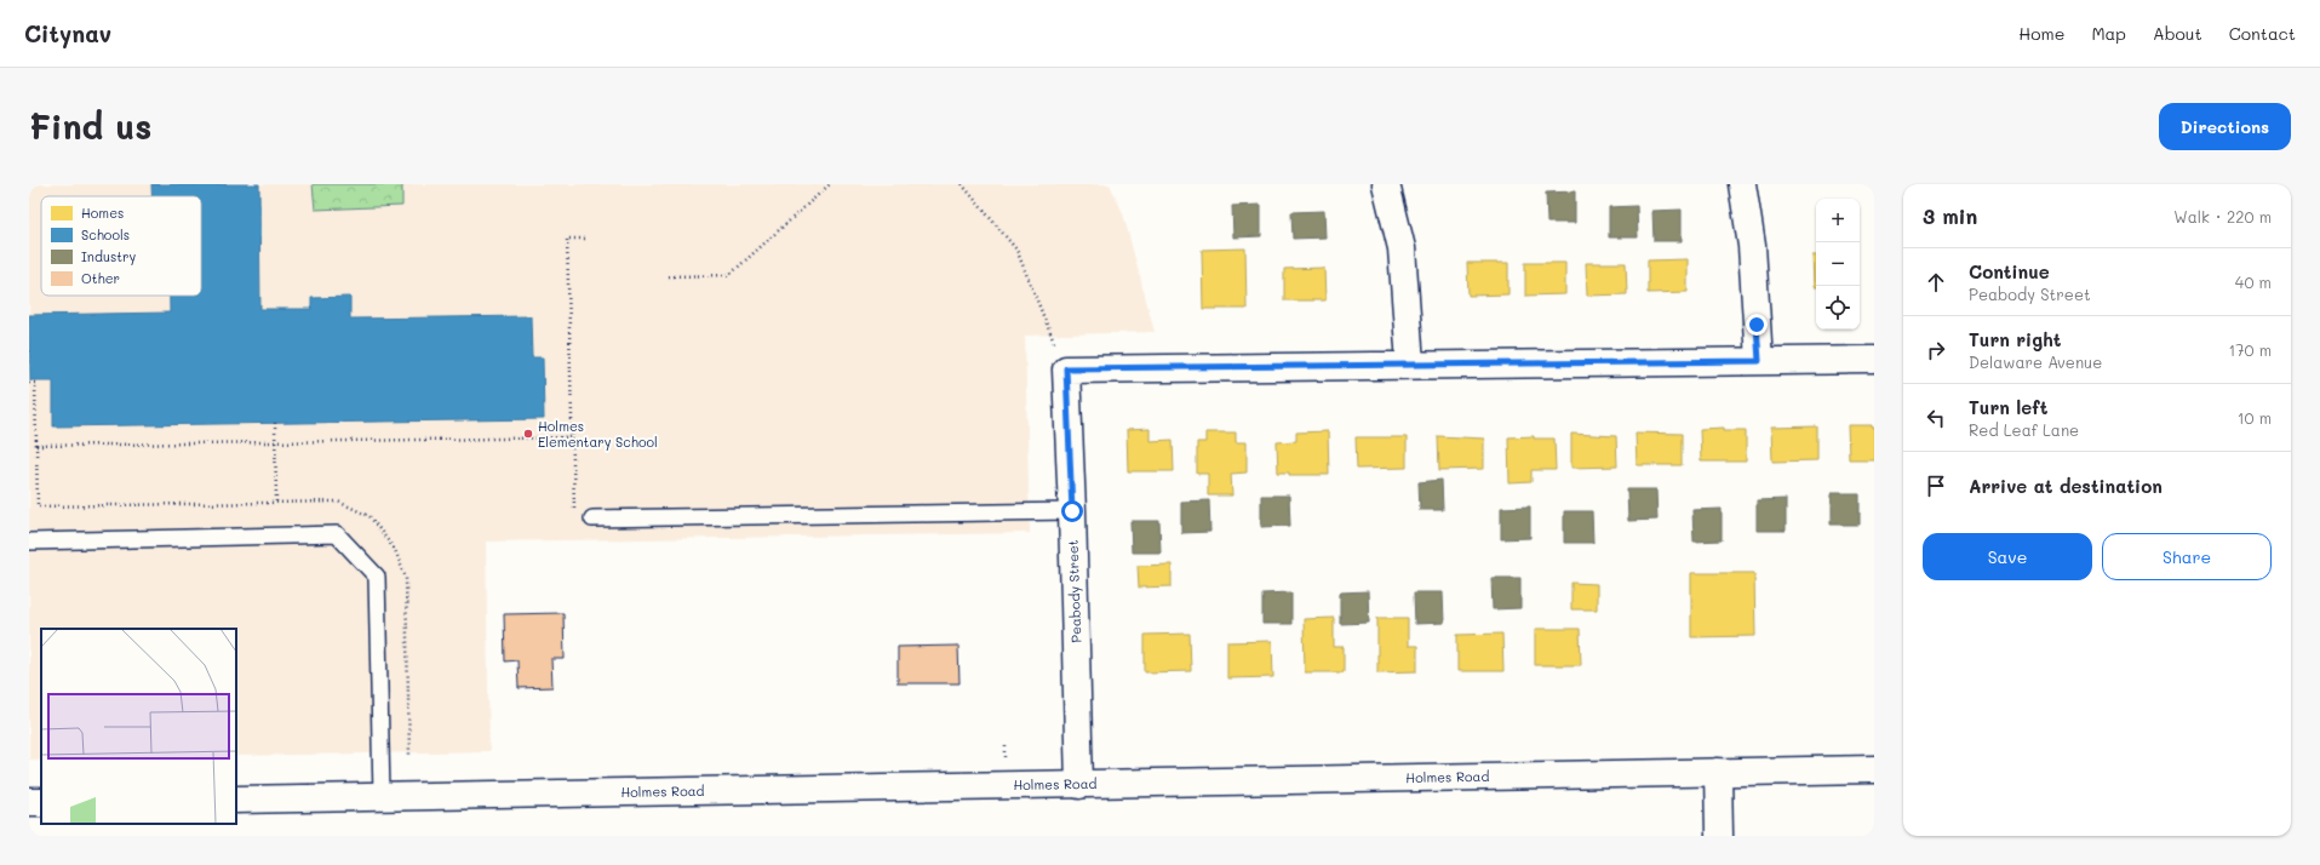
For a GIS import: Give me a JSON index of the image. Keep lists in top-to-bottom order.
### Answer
{
  "streets": {
    "street": ["Peabody Street", "Holmes Road"]
  },
  "crossings": [
    ["Peabody Street", "Holmes Road"]
  ],
  "places": ["Holmes Elementary School"],
  "legend": [
    "Homes",
    "Schools",
    "Industry",
    "Other"
  ],
  "page": {
    "header": "Citynav",
    "nav": [
      "Home",
      "Map",
      "About",
      "Contact"
    ],
    "buttons": [
      "Directions",
      ["Save", "Share"]
    ],
    "title": "Find us",
    "heading": ["3 min", "Walk · 220 m"],
    "map_buttons": ["+", "−"],
    "list": [
      ["Continue", "Peabody Street", "40 m"],
      ["Turn right", "Delaware Avenue", "170 m"],
      ["Turn left", "Red Leaf Lane", "10 m"],
      "Arrive at destination"
    ]
  }
}
